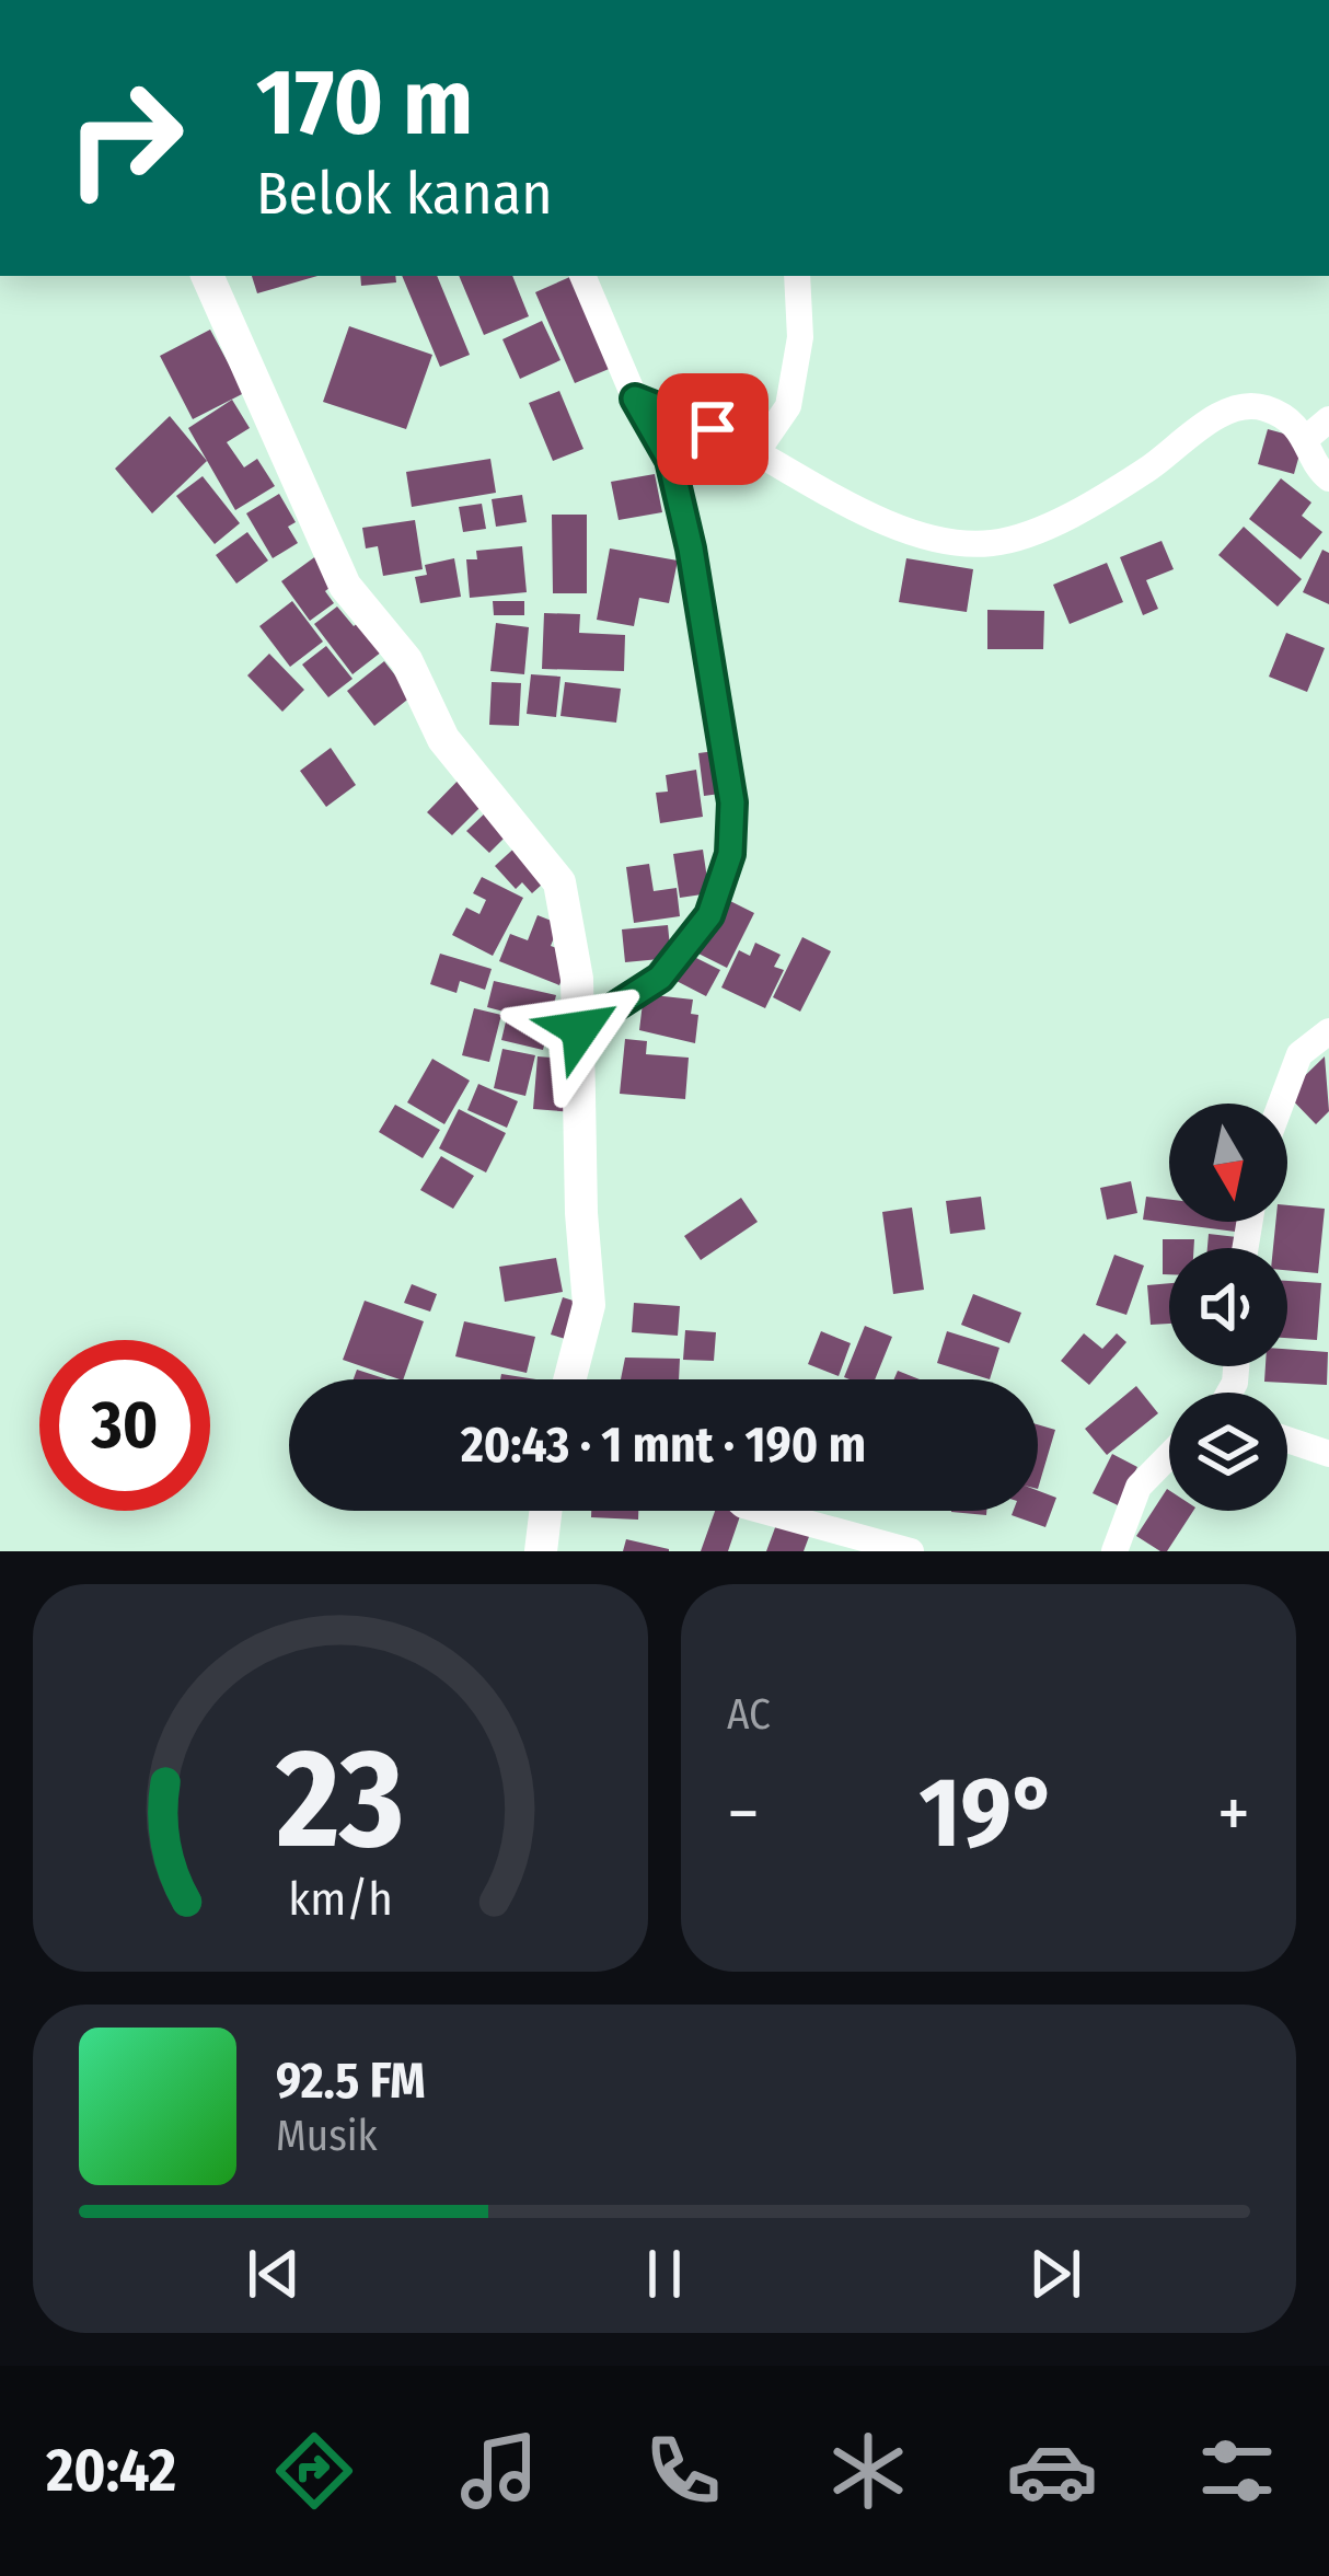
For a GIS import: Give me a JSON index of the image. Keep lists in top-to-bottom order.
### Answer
{
  "north": "bottom",
  "page": {
    "turn": ["170 m", "Belok kanan"],
    "limit": "30",
    "trip": "20:43 · 1 mnt · 190 m",
    "tile": "AC",
    "heat": ["−", "19°", "+"],
    "song": ["92.5 FM", "Musik"],
    "tabs": "20:42",
    "gauge": ["23", "km/h"]
  }
}
